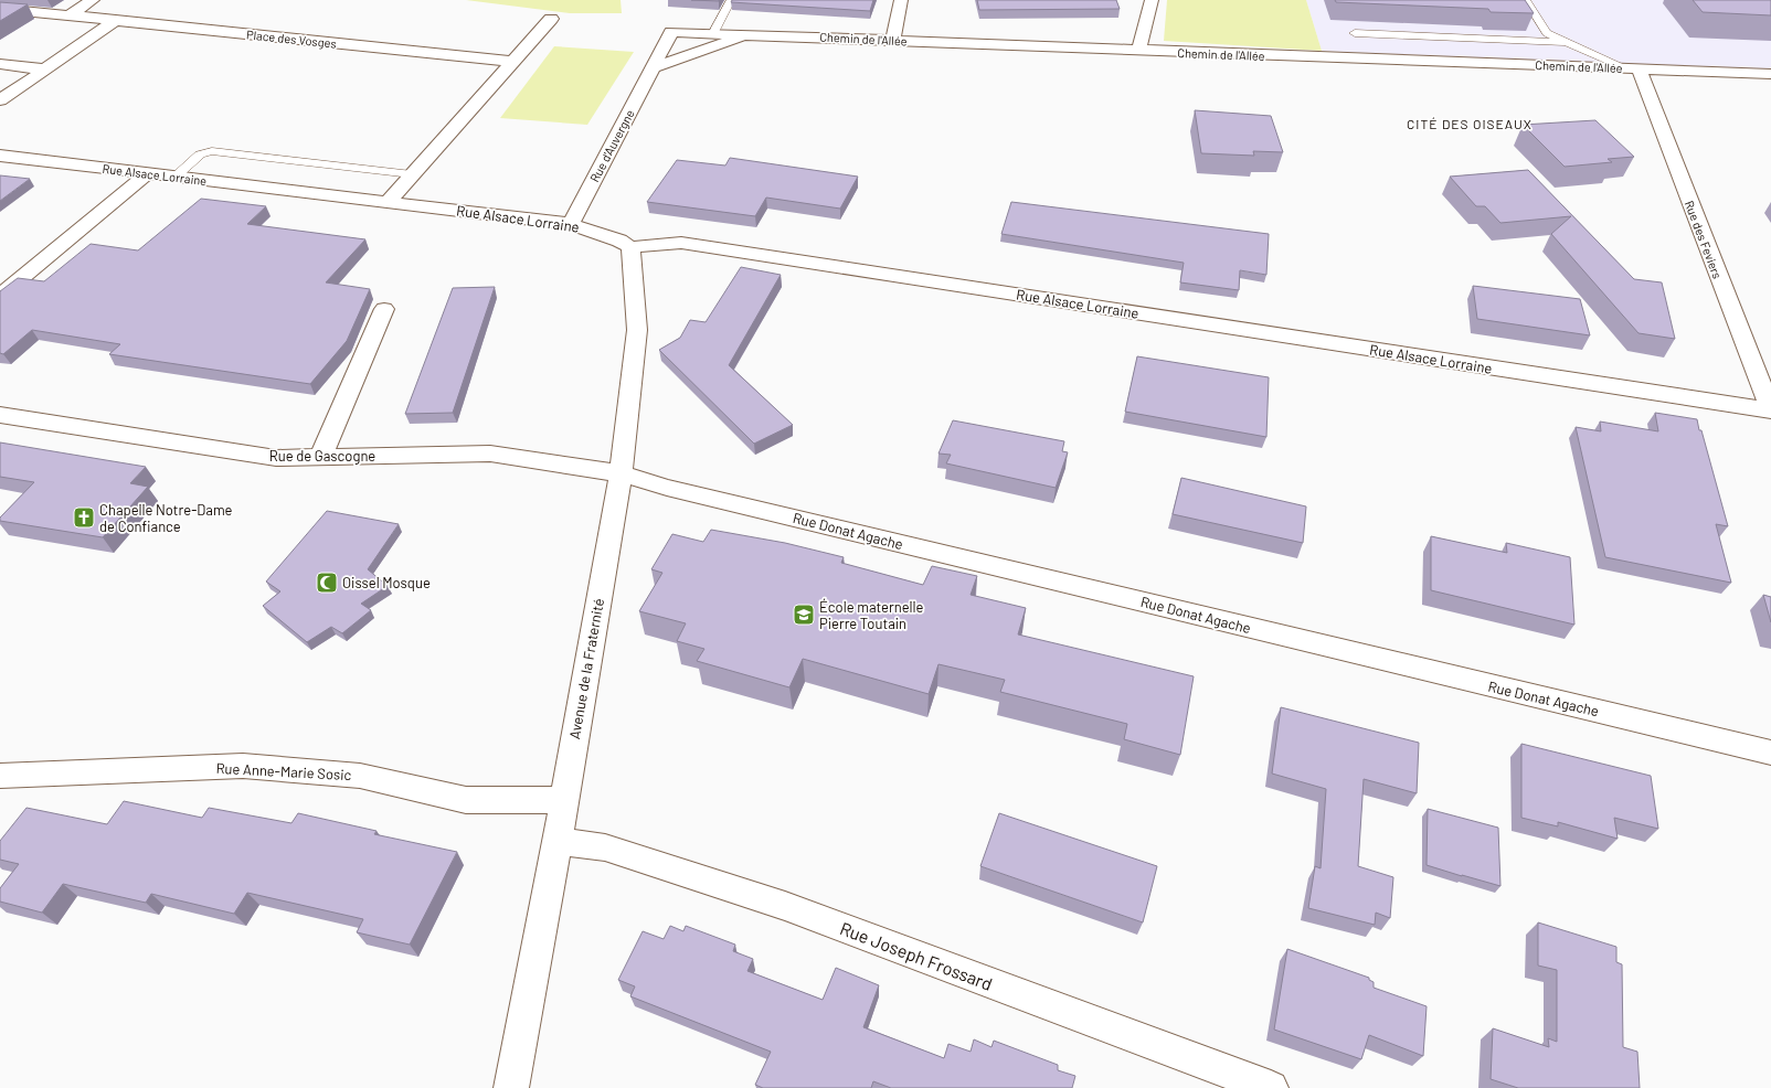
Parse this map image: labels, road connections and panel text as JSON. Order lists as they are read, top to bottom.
{
  "streets": {
    "street": [
      "Place des Vosges",
      "Chemin de l'Allée",
      "Rue d'Auvergne",
      "Rue Alsace Lorraine",
      "Rue des Feviers",
      "Rue de Gascogne",
      "Rue Donat Agache",
      "Avenue de la Fraternité",
      "Rue Anne-Marie Sosic",
      "Rue Joseph Frossard"
    ]
  },
  "crossings": [
    ["Chemin de l'Allée", "Rue d'Auvergne"],
    ["Chemin de l'Allée", "Rue des Feviers"],
    ["Rue d'Auvergne", "Rue Alsace Lorraine"],
    ["Rue Alsace Lorraine", "Rue des Feviers"],
    ["Rue Alsace Lorraine", "Avenue de la Fraternité"],
    ["Rue de Gascogne", "Rue Donat Agache"],
    ["Rue de Gascogne", "Avenue de la Fraternité"],
    ["Rue Donat Agache", "Avenue de la Fraternité"],
    ["Avenue de la Fraternité", "Rue Anne-Marie Sosic"],
    ["Avenue de la Fraternité", "Rue Joseph Frossard"]
  ],
  "districts": ["CITÉ DES OISEAUX"],
  "places": {
    "church": ["Chapelle Notre-Dame de Confiance"],
    "mosque": ["Oissel Mosque"],
    "school or university": ["École maternelle Pierre Toutain"]
  }
}
